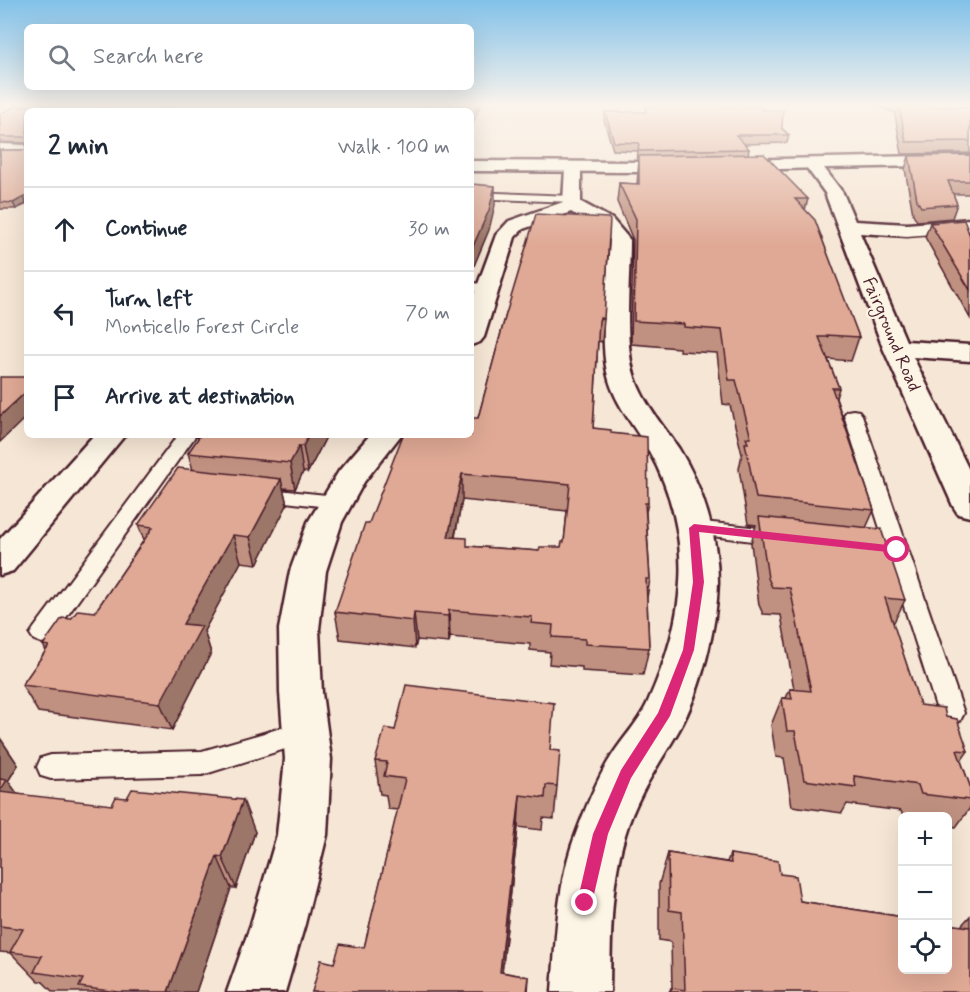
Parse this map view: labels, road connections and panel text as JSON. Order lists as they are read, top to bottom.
{
  "streets": {
    "street": ["Fairground Road"]
  },
  "page": {
    "search": "Search here",
    "heading": ["2 min", "Walk · 100 m"],
    "list": [
      ["Continue", "30 m"],
      ["Turn left", "Monticello Forest Circle", "70 m"],
      "Arrive at destination"
    ],
    "map_buttons": ["+", "−"]
  }
}
